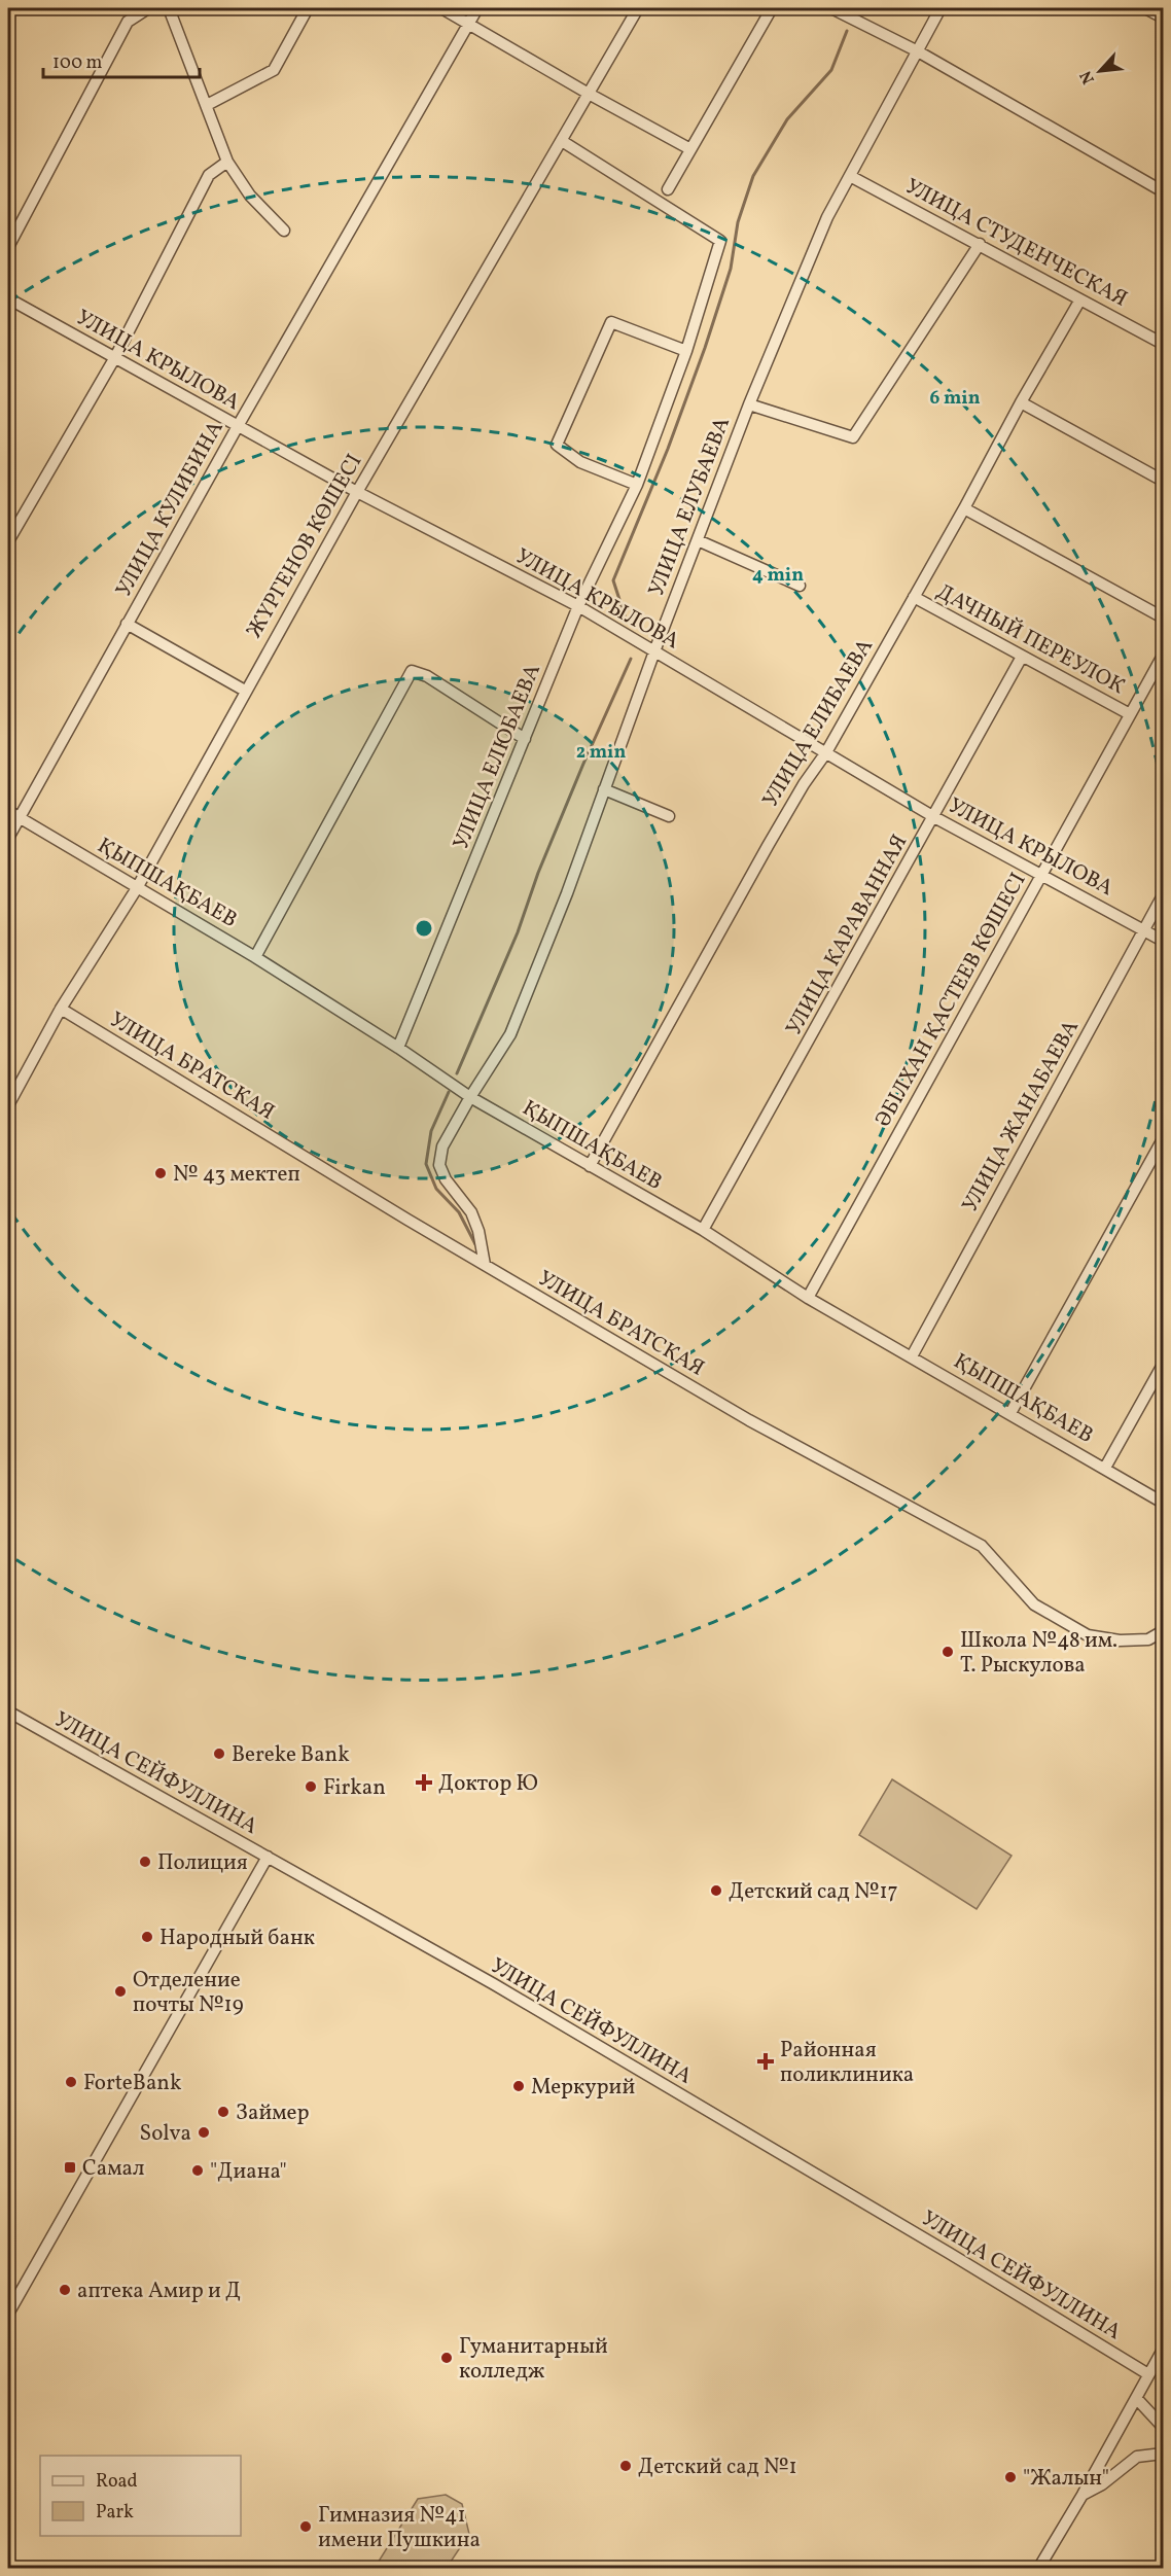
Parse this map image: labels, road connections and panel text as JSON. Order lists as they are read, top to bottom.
{
  "streets": {
    "street": [
      "УЛИЦА СТУДЕНЧЕСКАЯ",
      "УЛИЦА КРЫЛОВА",
      "УЛИЦА ЕЛУБАЕВА",
      "УЛИЦА КУЛИБИНА",
      "ЖҮРГЕНОВ КӨШЕСІ",
      "ДАЧНЫЙ ПЕРЕУЛОК",
      "УЛИЦА ЕЛИБАЕВА",
      "УЛИЦА ЕЛЮБАЕВА",
      "ҚЫПШАҚБАЕВ",
      "УЛИЦА КАРАВАННАЯ",
      "ӘБІЛХАН ҚАСТЕЕВ КӨШЕСІ",
      "УЛИЦА БРАТСКАЯ",
      "УЛИЦА ЖАНАБАЕВА",
      "УЛИЦА СЕЙФУЛЛИНА"
    ]
  },
  "crossings": [
    ["УЛИЦА СТУДЕНЧЕСКАЯ", "УЛИЦА ЕЛУБАЕВА"],
    ["УЛИЦА СТУДЕНЧЕСКАЯ", "УЛИЦА ЕЛИБАЕВА"],
    ["УЛИЦА КРЫЛОВА", "УЛИЦА ЕЛУБАЕВА"],
    ["УЛИЦА КРЫЛОВА", "УЛИЦА КУЛИБИНА"],
    ["УЛИЦА КРЫЛОВА", "ЖҮРГЕНОВ КӨШЕСІ"],
    ["УЛИЦА КРЫЛОВА", "УЛИЦА ЕЛИБАЕВА"],
    ["УЛИЦА КРЫЛОВА", "УЛИЦА ЕЛЮБАЕВА"],
    ["УЛИЦА КРЫЛОВА", "УЛИЦА КАРАВАННАЯ"],
    ["УЛИЦА КРЫЛОВА", "ӘБІЛХАН ҚАСТЕЕВ КӨШЕСІ"],
    ["УЛИЦА КРЫЛОВА", "УЛИЦА ЖАНАБАЕВА"],
    ["УЛИЦА ЕЛУБАЕВА", "ҚЫПШАҚБАЕВ"],
    ["УЛИЦА ЕЛУБАЕВА", "УЛИЦА БРАТСКАЯ"],
    ["УЛИЦА КУЛИБИНА", "ҚЫПШАҚБАЕВ"],
    ["ЖҮРГЕНОВ КӨШЕСІ", "УЛИЦА ЕЛЮБАЕВА"],
    ["ЖҮРГЕНОВ КӨШЕСІ", "ҚЫПШАҚБАЕВ"],
    ["ЖҮРГЕНОВ КӨШЕСІ", "УЛИЦА БРАТСКАЯ"],
    ["ДАЧНЫЙ ПЕРЕУЛОК", "УЛИЦА ЕЛИБАЕВА"],
    ["ДАЧНЫЙ ПЕРЕУЛОК", "УЛИЦА КАРАВАННАЯ"],
    ["ДАЧНЫЙ ПЕРЕУЛОК", "ӘБІЛХАН ҚАСТЕЕВ КӨШЕСІ"],
    ["УЛИЦА ЕЛИБАЕВА", "ҚЫПШАҚБАЕВ"],
    ["УЛИЦА ЕЛЮБАЕВА", "ҚЫПШАҚБАЕВ"],
    ["ҚЫПШАҚБАЕВ", "УЛИЦА КАРАВАННАЯ"],
    ["ҚЫПШАҚБАЕВ", "ӘБІЛХАН ҚАСТЕЕВ КӨШЕСІ"],
    ["ҚЫПШАҚБАЕВ", "УЛИЦА ЖАНАБАЕВА"]
  ],
  "places": {
    "other": [
      "№ 43 мектеп",
      "Школа №48 им. Т. Рыскулова",
      "Bereke Bank",
      "Firkan",
      "Полиция",
      "Детский сад №17",
      "Народный банк",
      "Отделение почты №19",
      "ForteBank",
      "Меркурий",
      "Займер",
      "Solva",
      "\"Диана\"",
      "аптека Амир и Д",
      "Гуманитарный колледж",
      "Детский сад №1",
      "\"Жалын\"",
      "Гимназия №41 имени Пушкина"
    ],
    "health": ["Доктор Ю", "Районная поликлиника"],
    "transit": ["Самал"]
  },
  "legend": ["Road", "Park"],
  "scale_bar": "100 m",
  "north": "bottom left",
  "rings": ["6 min", "4 min", "2 min"]
}
